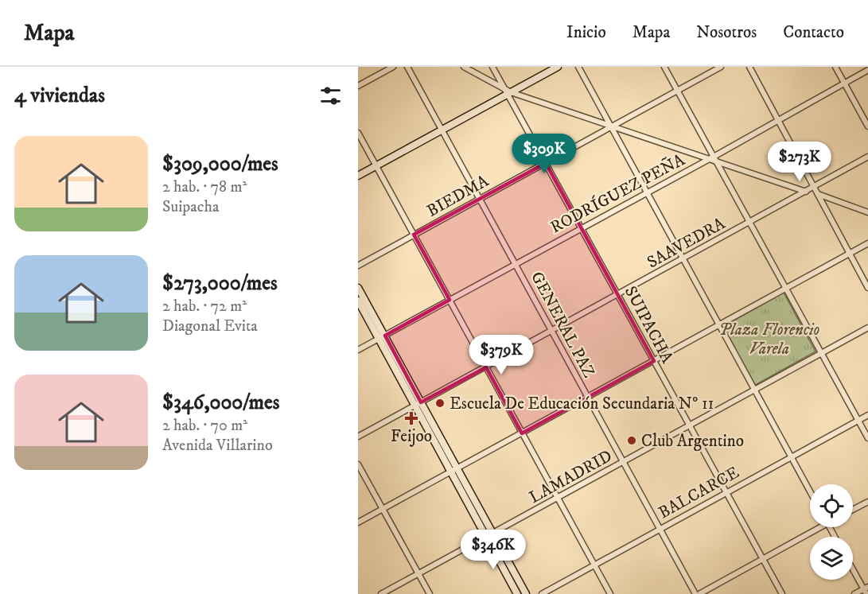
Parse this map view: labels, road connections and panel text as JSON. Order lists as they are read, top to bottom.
{
  "streets": {
    "street": [
      "RODRÍGUEZ PEÑA",
      "BIEDMA",
      "SAAVEDRA",
      "GENERAL PAZ",
      "SUIPACHA",
      "LAMADRID",
      "BALCARCE"
    ]
  },
  "crossings": [
    ["RODRÍGUEZ PEÑA", "GENERAL PAZ"],
    ["RODRÍGUEZ PEÑA", "SUIPACHA"],
    ["BIEDMA", "GENERAL PAZ"],
    ["BIEDMA", "SUIPACHA"],
    ["SAAVEDRA", "GENERAL PAZ"],
    ["SAAVEDRA", "SUIPACHA"],
    ["GENERAL PAZ", "LAMADRID"],
    ["GENERAL PAZ", "BALCARCE"],
    ["SUIPACHA", "LAMADRID"],
    ["SUIPACHA", "BALCARCE"]
  ],
  "parks": ["Plaza Florencio Varela"],
  "places": {
    "other": ["Escuela De Educación Secundaria Nº 11", "Club Argentino"],
    "health": ["Feijoo"]
  },
  "page": {
    "header": "Mapa",
    "nav": [
      "Inicio",
      "Mapa",
      "Nosotros",
      "Contacto"
    ],
    "heading": "4 viviendas",
    "list": [
      {
        "name": "$309,000/mes",
        "note": "2 hab. · 78 m² · Suipacha"
      },
      {
        "name": "$273,000/mes",
        "note": "2 hab. · 72 m² · Diagonal Evita"
      },
      {
        "name": "$346,000/mes",
        "note": "2 hab. · 70 m² · Avenida Villarino"
      }
    ],
    "price": [
      "$309K",
      "$273K",
      "$379K",
      "$346K"
    ]
  }
}
